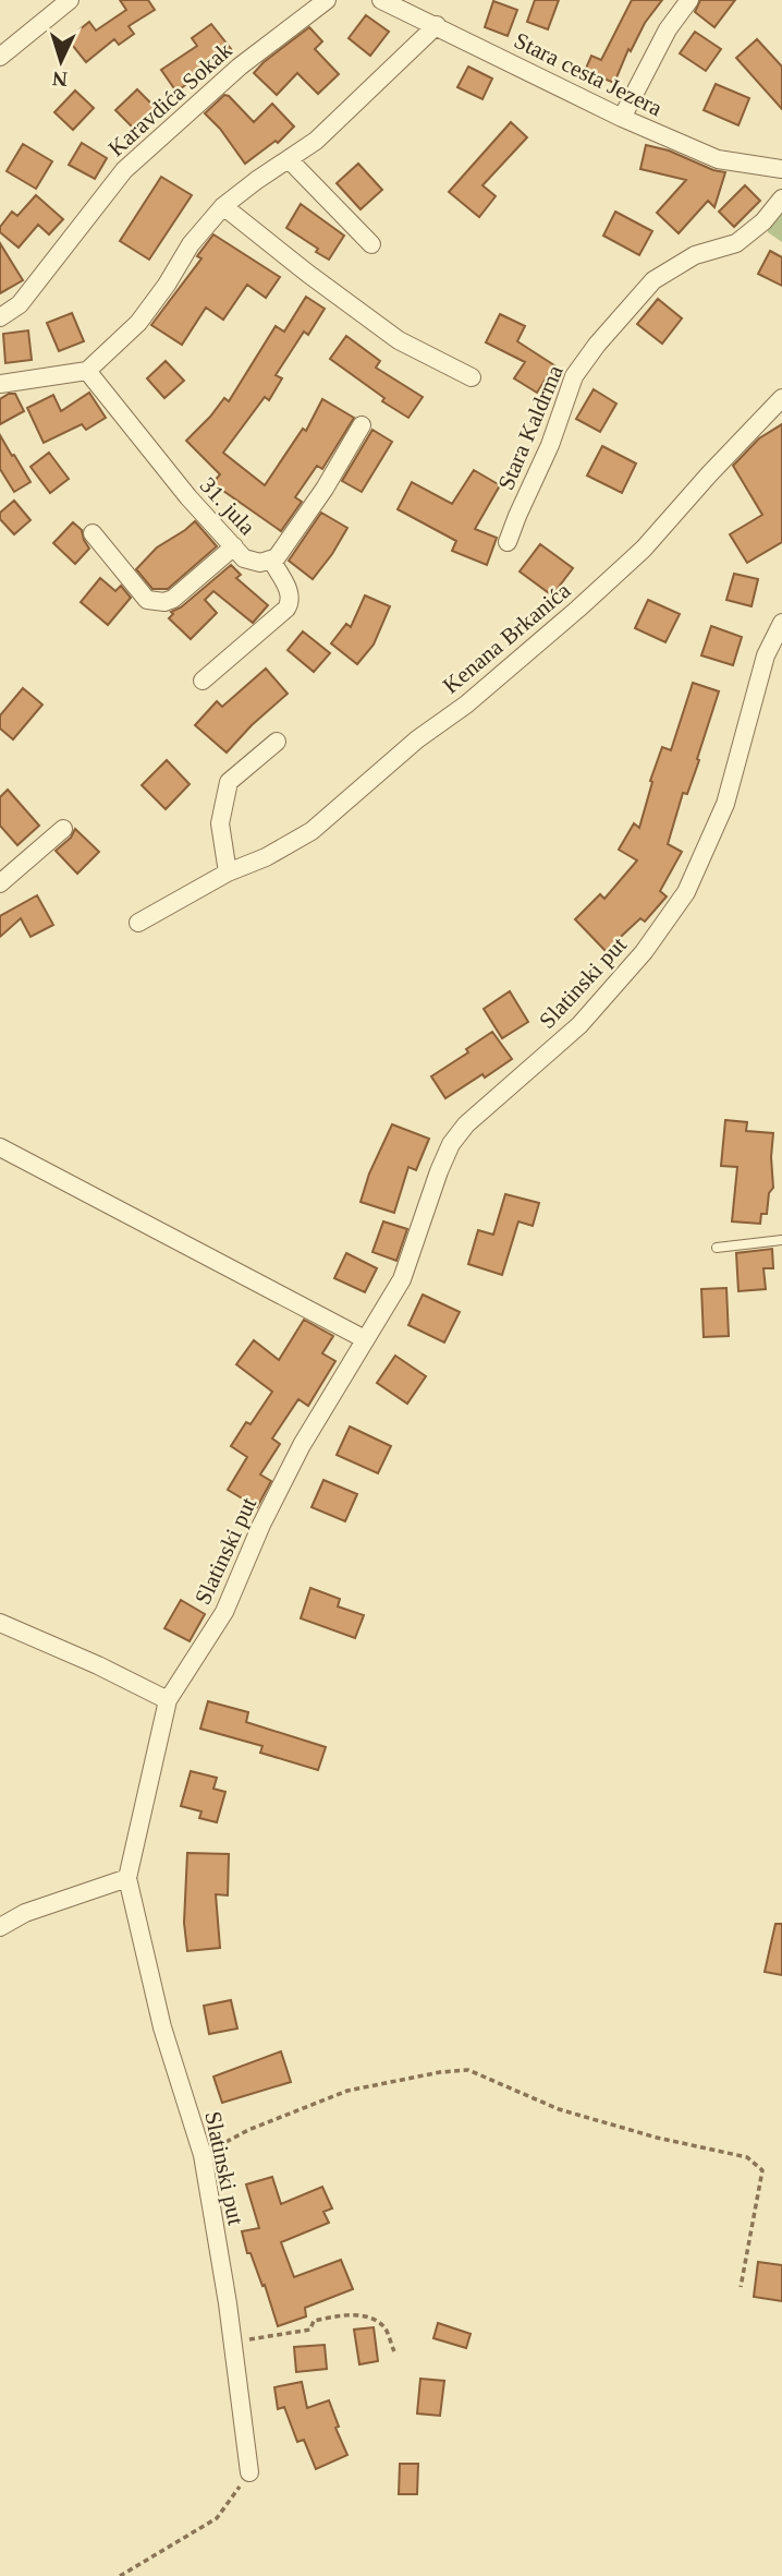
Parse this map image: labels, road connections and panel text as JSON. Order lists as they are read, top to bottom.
{
  "streets": {
    "street": [
      "Stara cesta Jezera",
      "Karavdića Sokak",
      "Stara Kaldrma",
      "31. jula",
      "Kenana Brkanića",
      "Slatinski put"
    ]
  },
  "north": "bottom"
}
